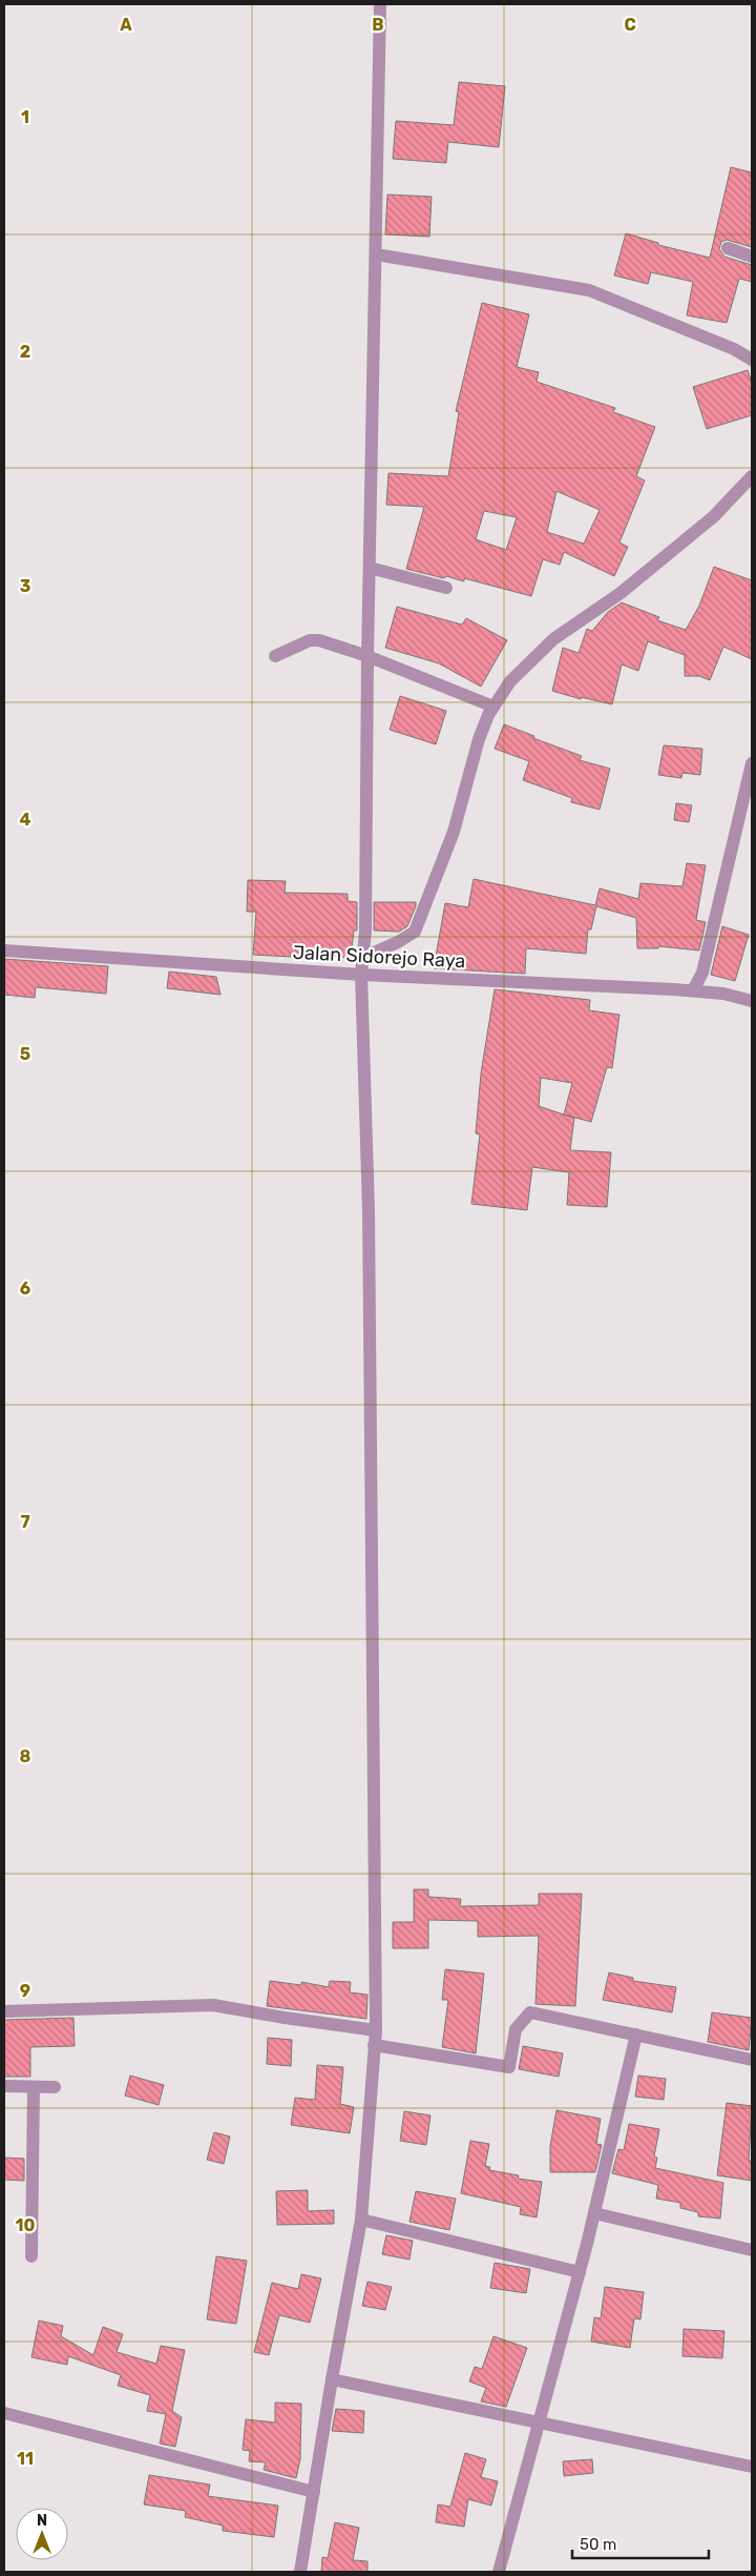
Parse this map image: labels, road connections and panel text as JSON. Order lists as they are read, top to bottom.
{
  "streets": {
    "street": ["Jalan Sidorejo Raya"]
  },
  "scale_bar": "50 m",
  "north": "top",
  "grid": {
    "columns": ["A", "B", "C"],
    "rows": [
      "1",
      "2",
      "3",
      "4",
      "5",
      "6",
      "7",
      "8",
      "9",
      "10",
      "11"
    ]
  }
}
